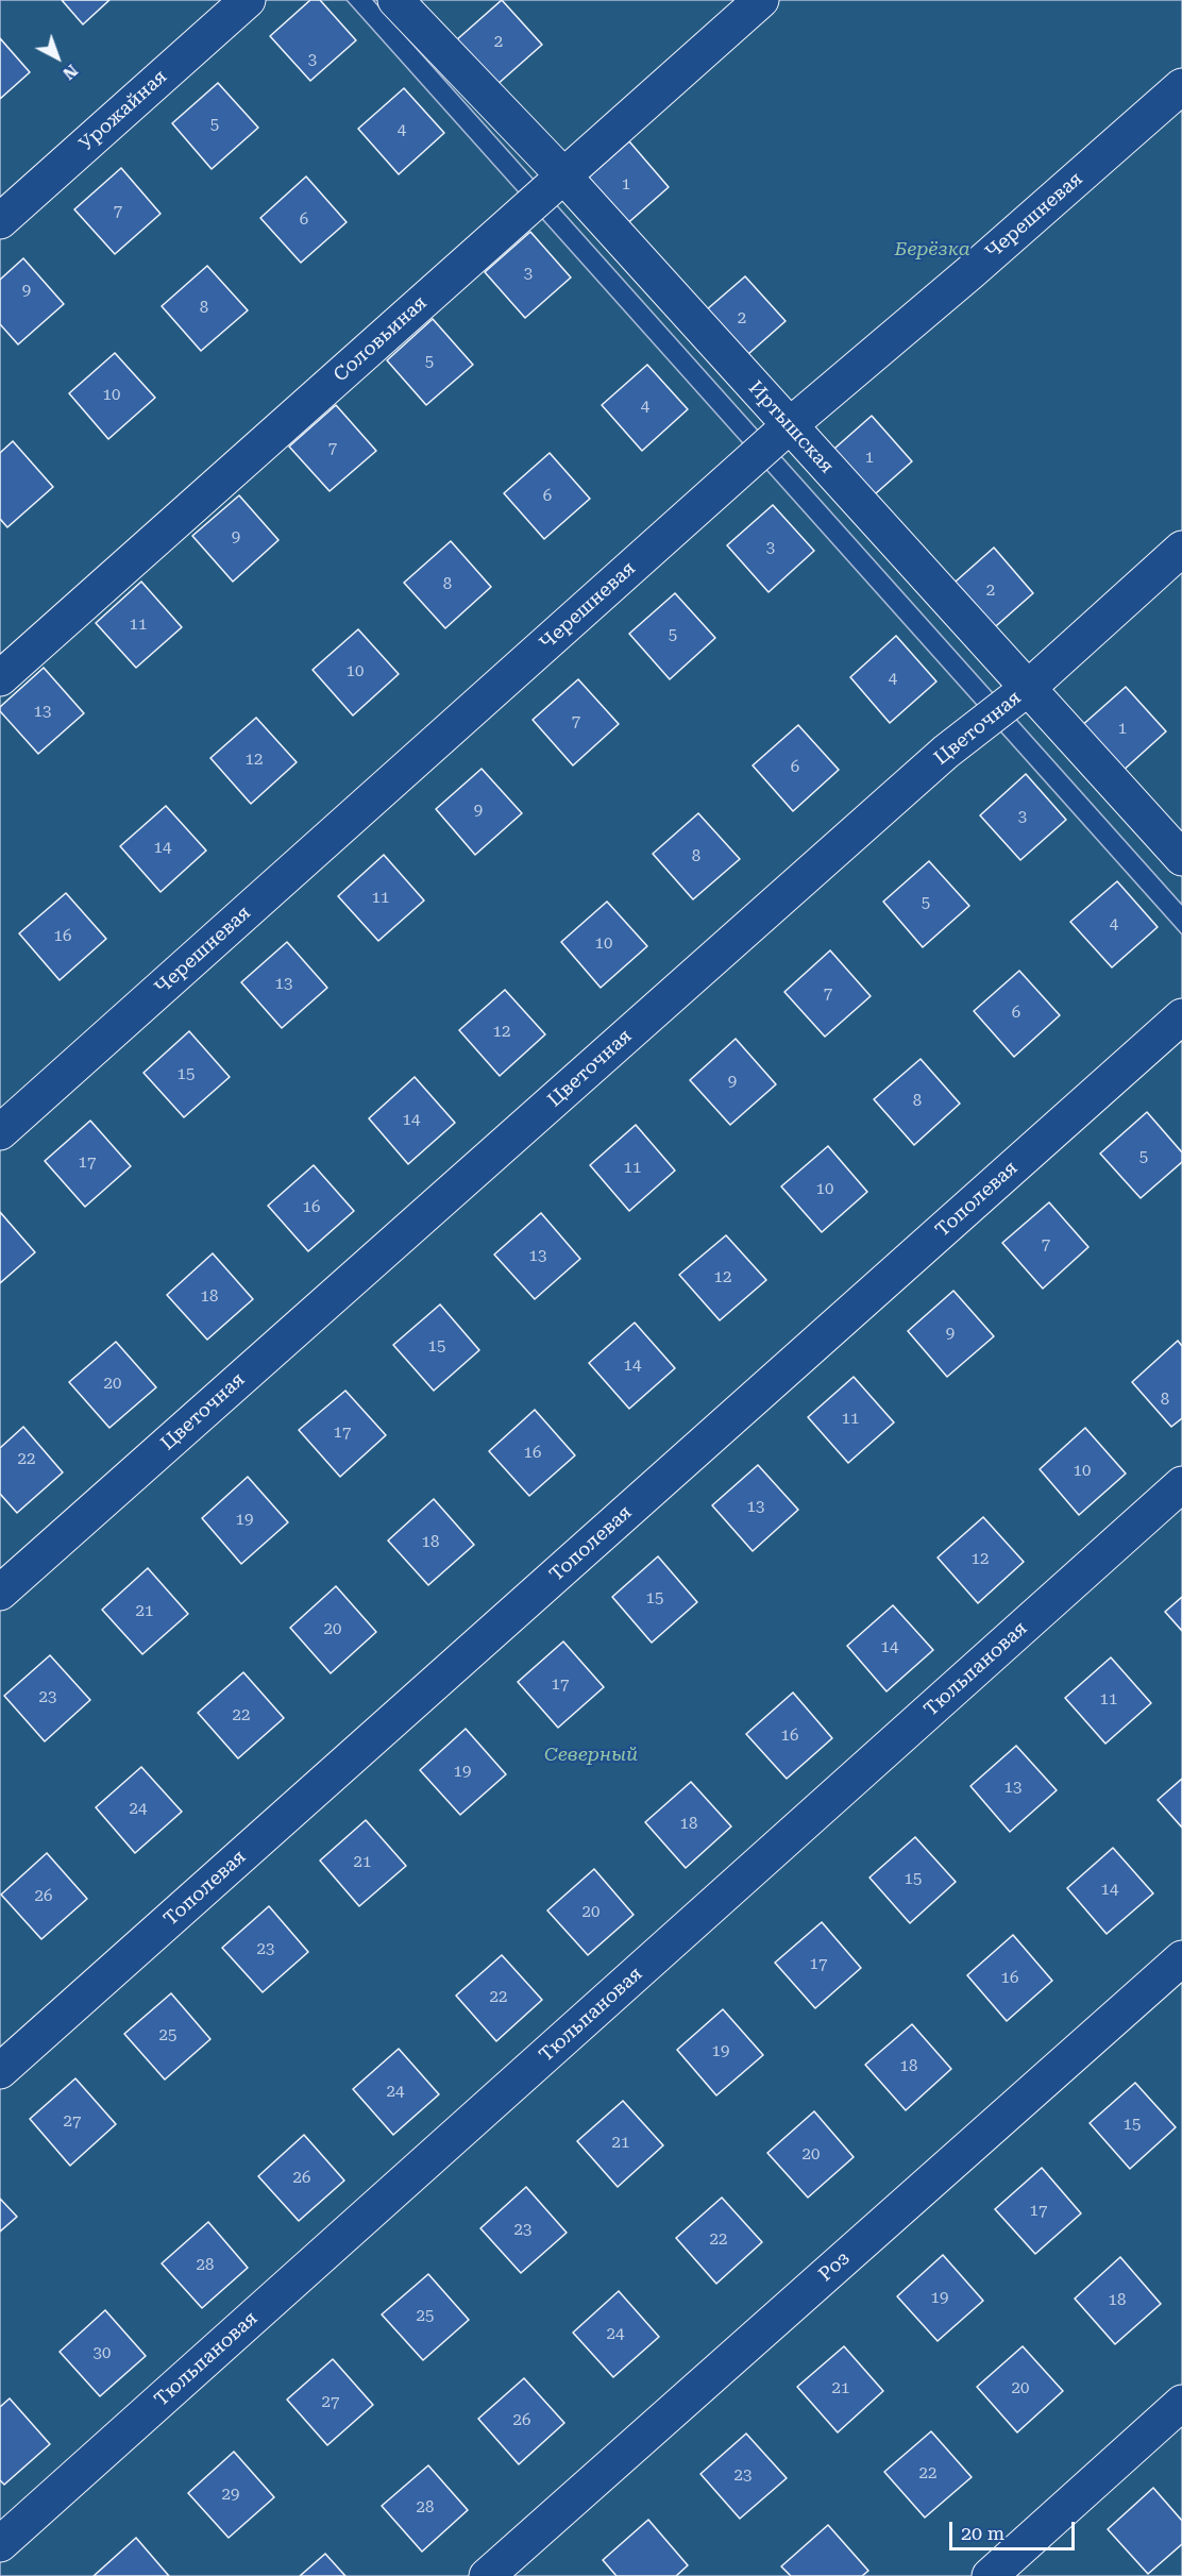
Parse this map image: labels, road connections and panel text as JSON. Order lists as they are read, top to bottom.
{
  "streets": {
    "street": [
      "Урожайная",
      "Черешневая",
      "Соловьиная",
      "Иртышская",
      "Цветочная",
      "Тополевая",
      "Тюльпановая",
      "Роз"
    ]
  },
  "crossings": [
    ["Черешневая", "Иртышская"],
    ["Соловьиная", "Иртышская"],
    ["Иртышская", "Цветочная"]
  ],
  "parks": ["Берёзка", "Северный"],
  "house_numbers": [
    "2",
    "3",
    "5",
    "4",
    "1",
    "7",
    "6",
    "3",
    "9",
    "8",
    "2",
    "5",
    "10",
    "4",
    "7",
    "1",
    "6",
    "9",
    "3",
    "8",
    "2",
    "11",
    "5",
    "10",
    "4",
    "13",
    "7",
    "1",
    "12",
    "6",
    "9",
    "3",
    "14",
    "8",
    "11",
    "5",
    "4",
    "16",
    "10",
    "13",
    "7",
    "6",
    "12",
    "15",
    "9",
    "8",
    "14",
    "5",
    "17",
    "11",
    "10",
    "16",
    "7",
    "13",
    "12",
    "18",
    "9",
    "15",
    "14",
    "20",
    "8",
    "11",
    "17",
    "16",
    "22",
    "10",
    "13",
    "19",
    "18",
    "12",
    "15",
    "21",
    "20",
    "14",
    "17",
    "23",
    "11",
    "22",
    "16",
    "19",
    "13",
    "24",
    "18",
    "21",
    "15",
    "14",
    "26",
    "20",
    "23",
    "17",
    "16",
    "22",
    "25",
    "19",
    "18",
    "24",
    "27",
    "15",
    "21",
    "20",
    "26",
    "17",
    "23",
    "22",
    "28",
    "19",
    "18",
    "25",
    "24",
    "30",
    "21",
    "20",
    "27",
    "26",
    "22",
    "23",
    "29",
    "28"
  ],
  "scale_bar": "20 m",
  "north": "bottom right"
}
